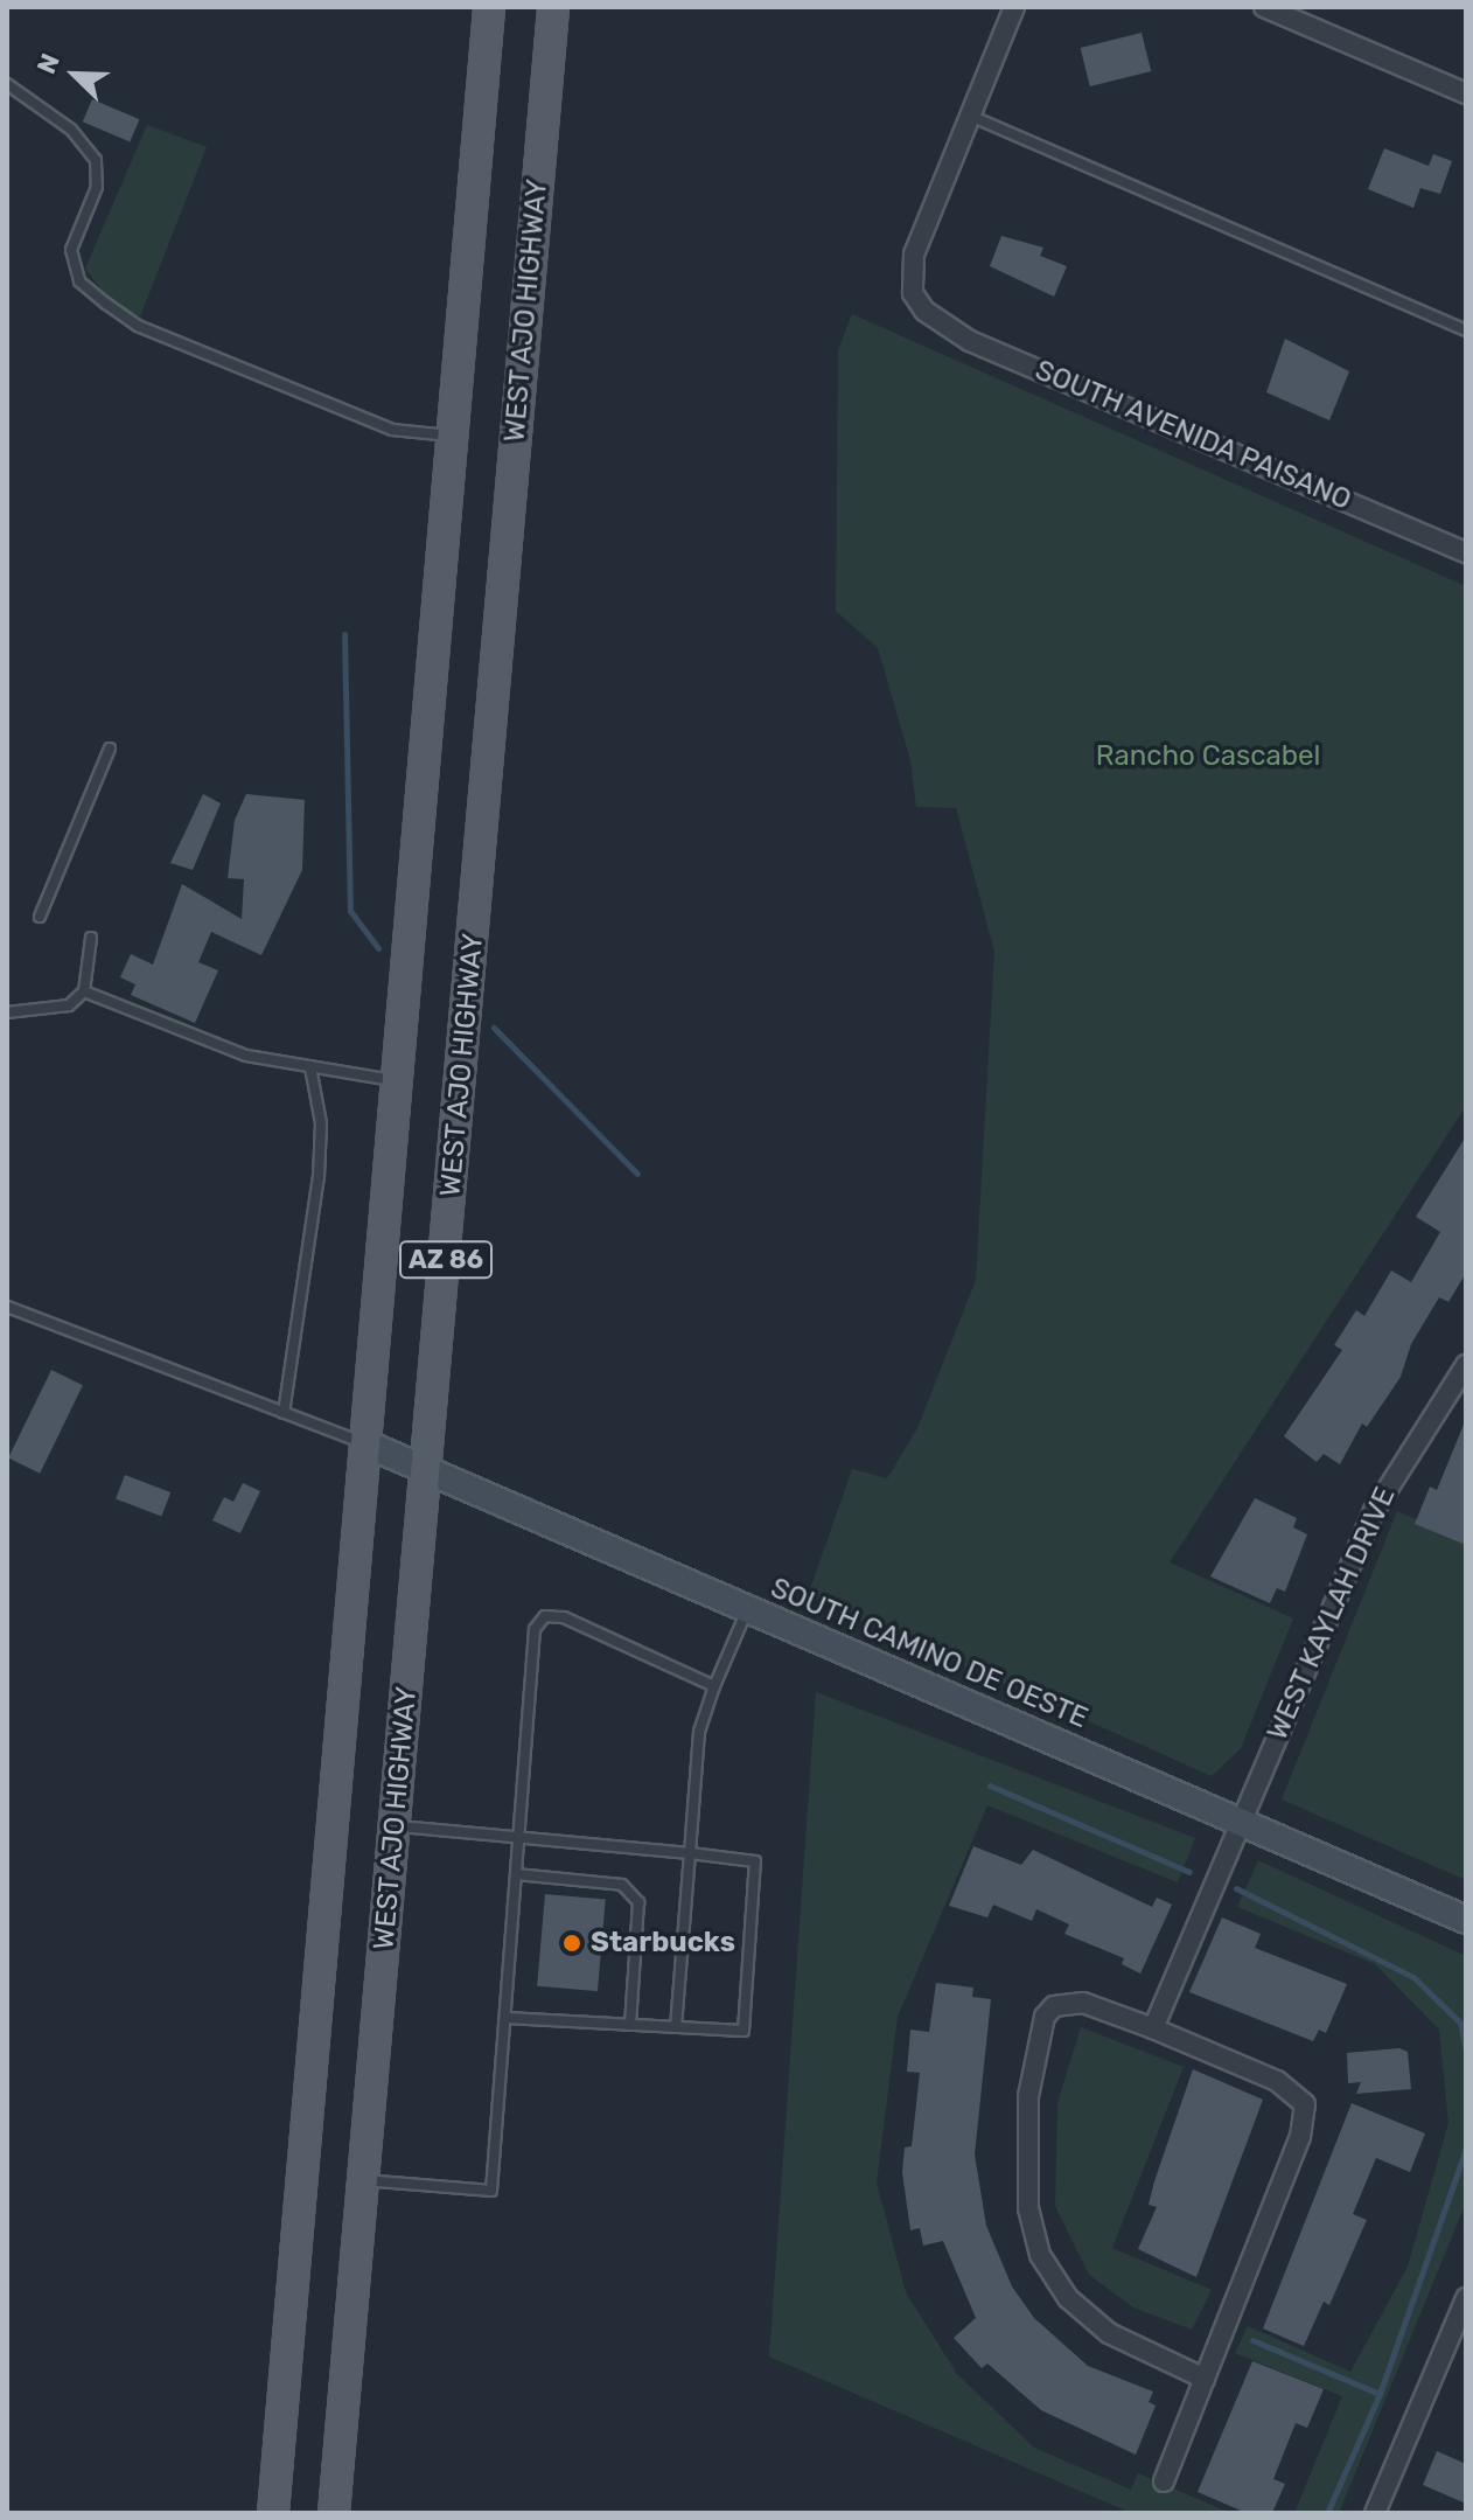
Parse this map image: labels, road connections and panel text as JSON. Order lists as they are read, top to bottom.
{
  "streets": {
    "main road": ["WEST AJO HIGHWAY", "AZ 86"],
    "street": ["SOUTH AVENIDA PAISANO", "WEST KAYLAH DRIVE", "SOUTH CAMINO DE OESTE"]
  },
  "crossings": [
    ["WEST AJO HIGHWAY", "SOUTH CAMINO DE OESTE"],
    ["AZ 86", "SOUTH CAMINO DE OESTE"],
    ["WEST KAYLAH DRIVE", "SOUTH CAMINO DE OESTE"]
  ],
  "parks": ["Rancho Cascabel"],
  "places": ["Starbucks"],
  "north": "top left"
}
